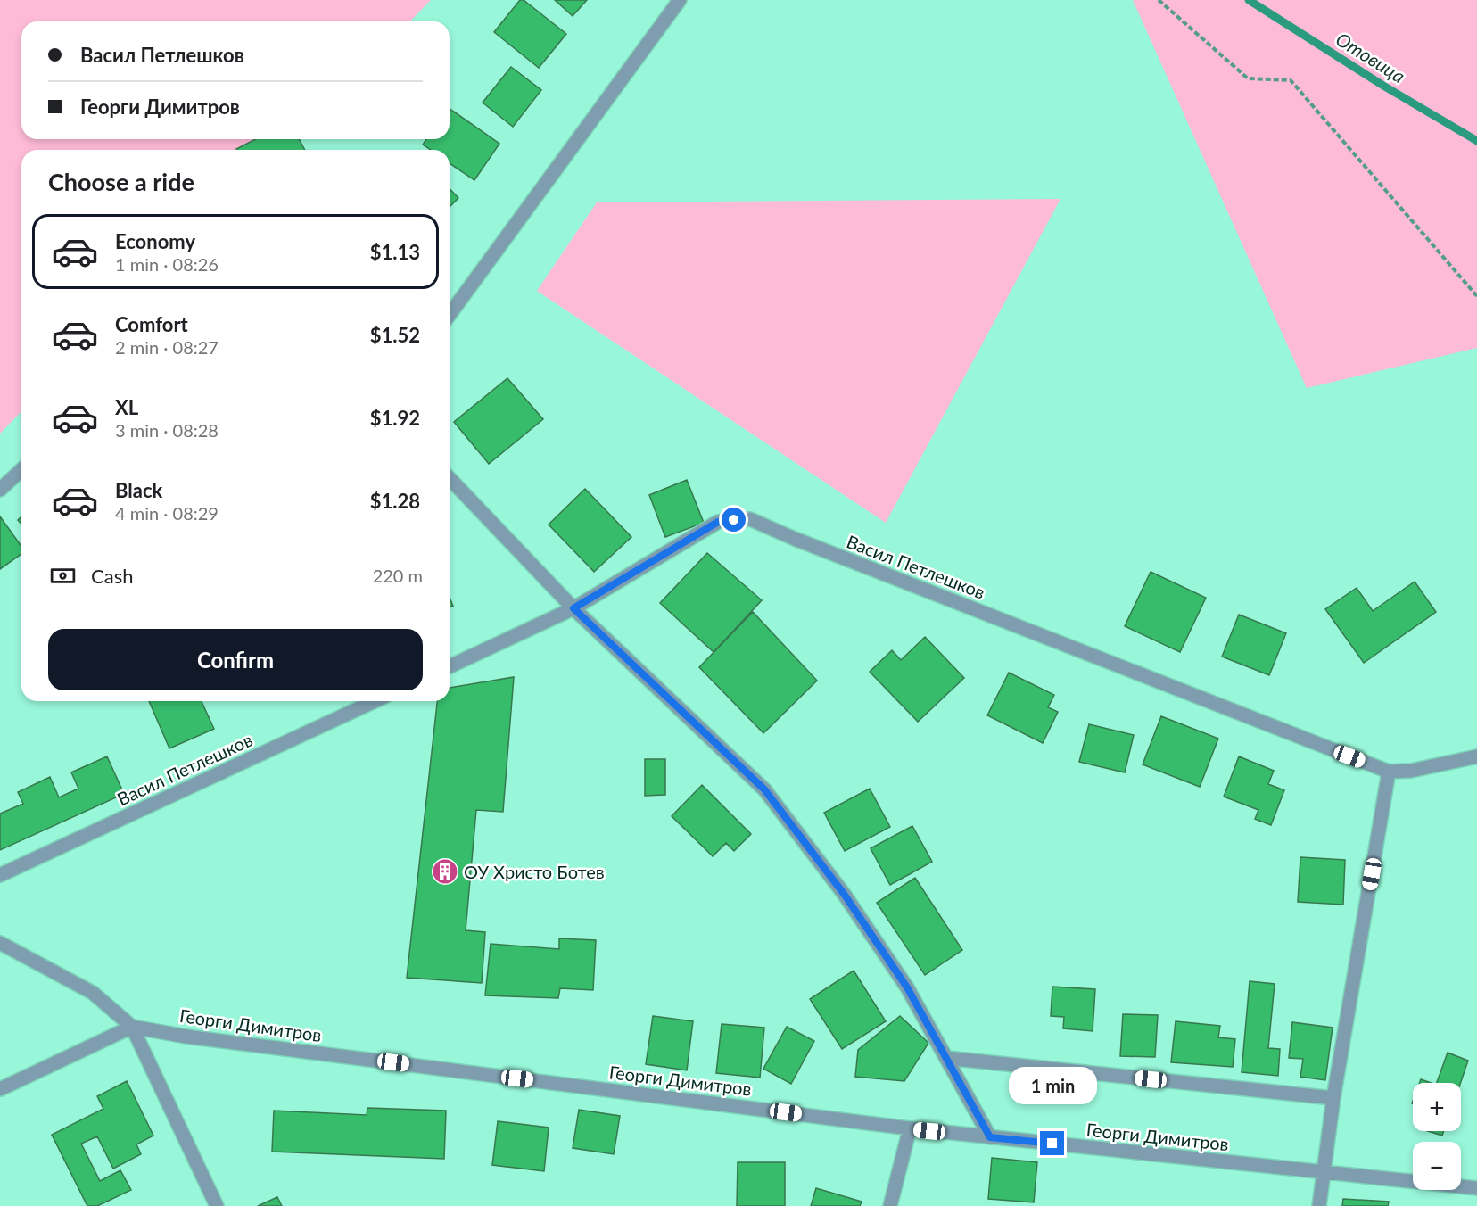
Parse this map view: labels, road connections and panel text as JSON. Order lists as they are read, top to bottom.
{
  "streets": {
    "street": ["Васил Петлешков", "Георги Димитров"]
  },
  "water": ["Отовица"],
  "places": {
    "building": ["ОУ Христо Ботев"]
  },
  "page": {
    "banner": ["Васил Петлешков", "Георги Димитров"],
    "heading": "Choose a ride",
    "list": [
      {
        "name": "Economy",
        "note": "1 min · 08:26",
        "value": "$1.13"
      },
      {
        "name": "Comfort",
        "note": "2 min · 08:27",
        "value": "$1.52"
      },
      {
        "name": "XL",
        "note": "3 min · 08:28",
        "value": "$1.92"
      },
      {
        "name": "Black",
        "note": "4 min · 08:29",
        "value": "$1.28"
      }
    ],
    "pay": ["Cash", "220 m"],
    "buttons": "Confirm",
    "bubble": "1 min",
    "map_buttons": ["+", "−"]
  }
}
